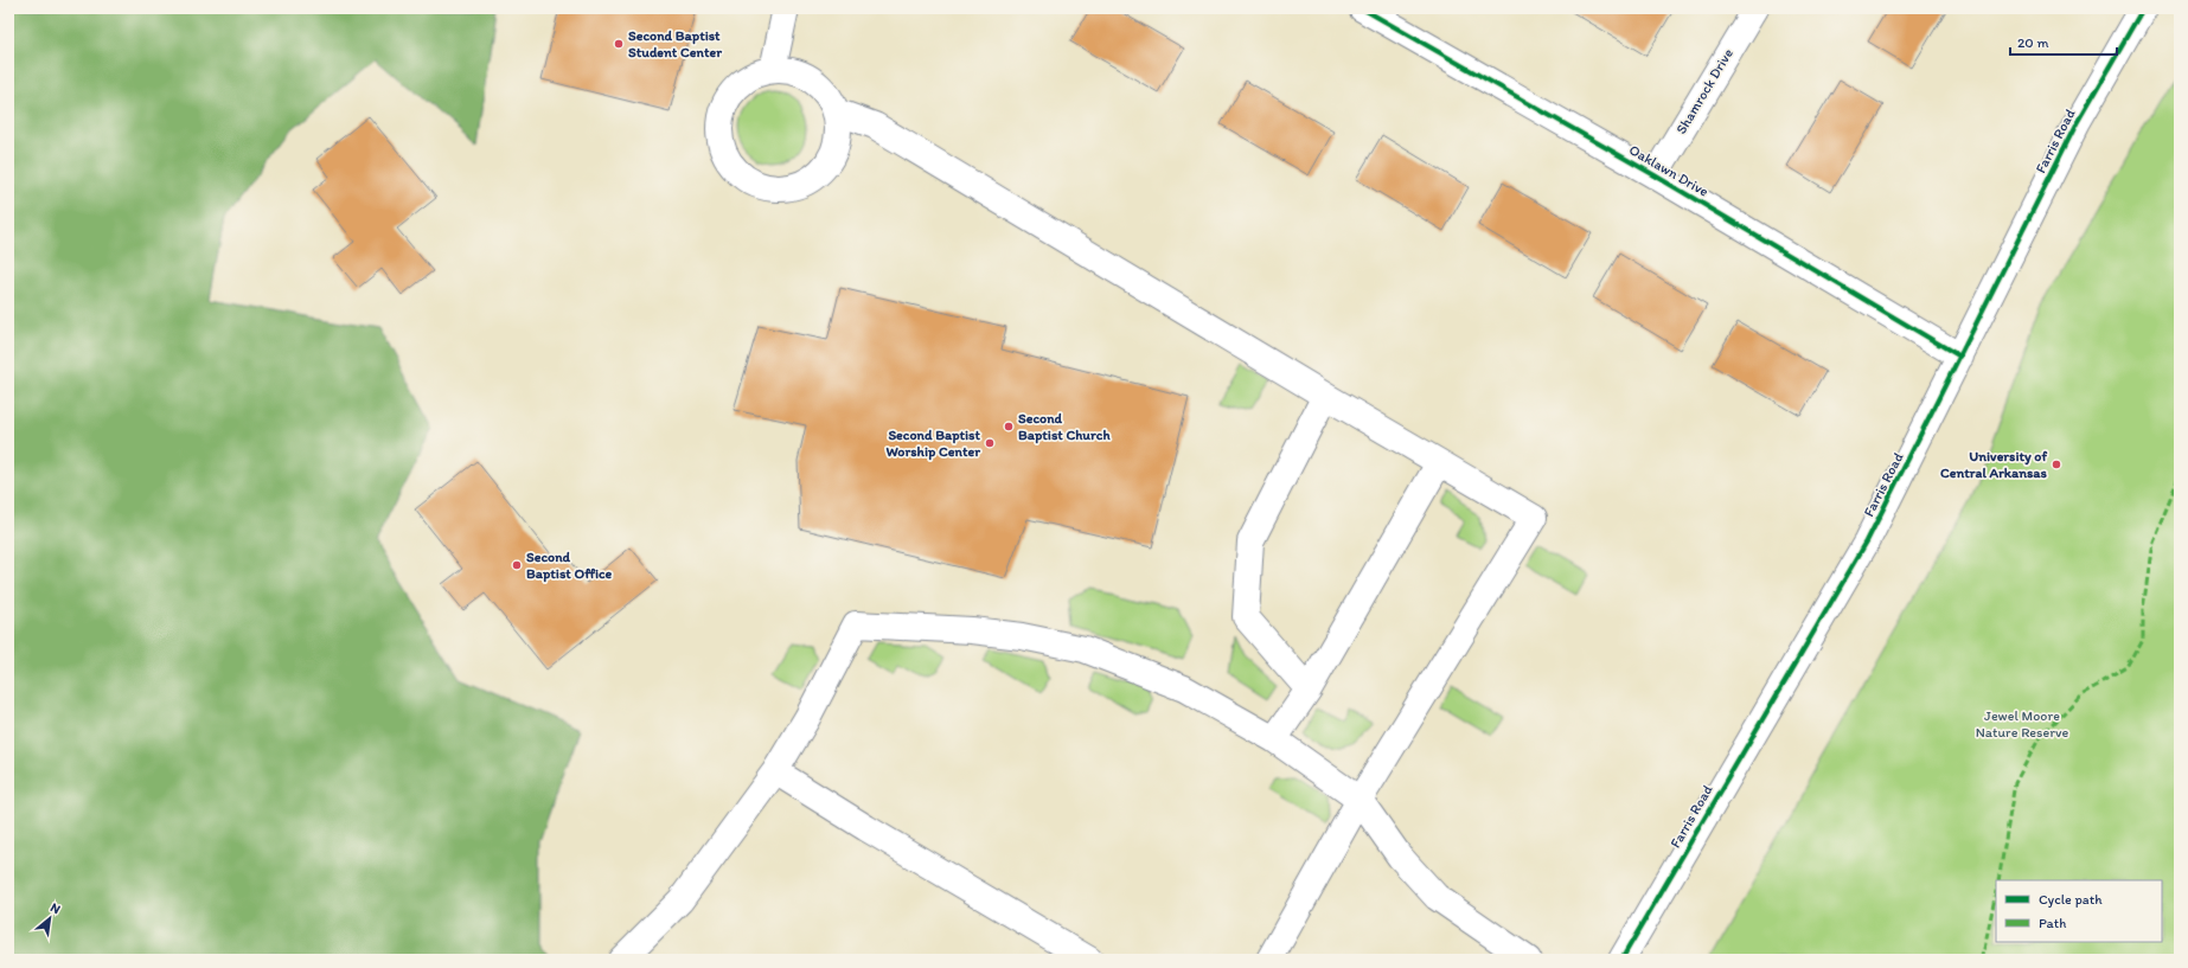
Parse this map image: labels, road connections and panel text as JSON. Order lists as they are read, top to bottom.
{
  "streets": {
    "street": ["Shamrock Drive", "Farris Road", "Oaklawn Drive"]
  },
  "crossings": [
    ["Shamrock Drive", "Oaklawn Drive"],
    ["Farris Road", "Oaklawn Drive"]
  ],
  "parks": ["Jewel Moore Nature Reserve"],
  "places": [
    "Second Baptist Student Center",
    "Second Baptist Church",
    "Second Baptist Worship Center",
    "University of Central Arkansas",
    "Second Baptist Office"
  ],
  "legend": ["Cycle path", "Path"],
  "scale_bar": "20 m",
  "north": "top right"
}
